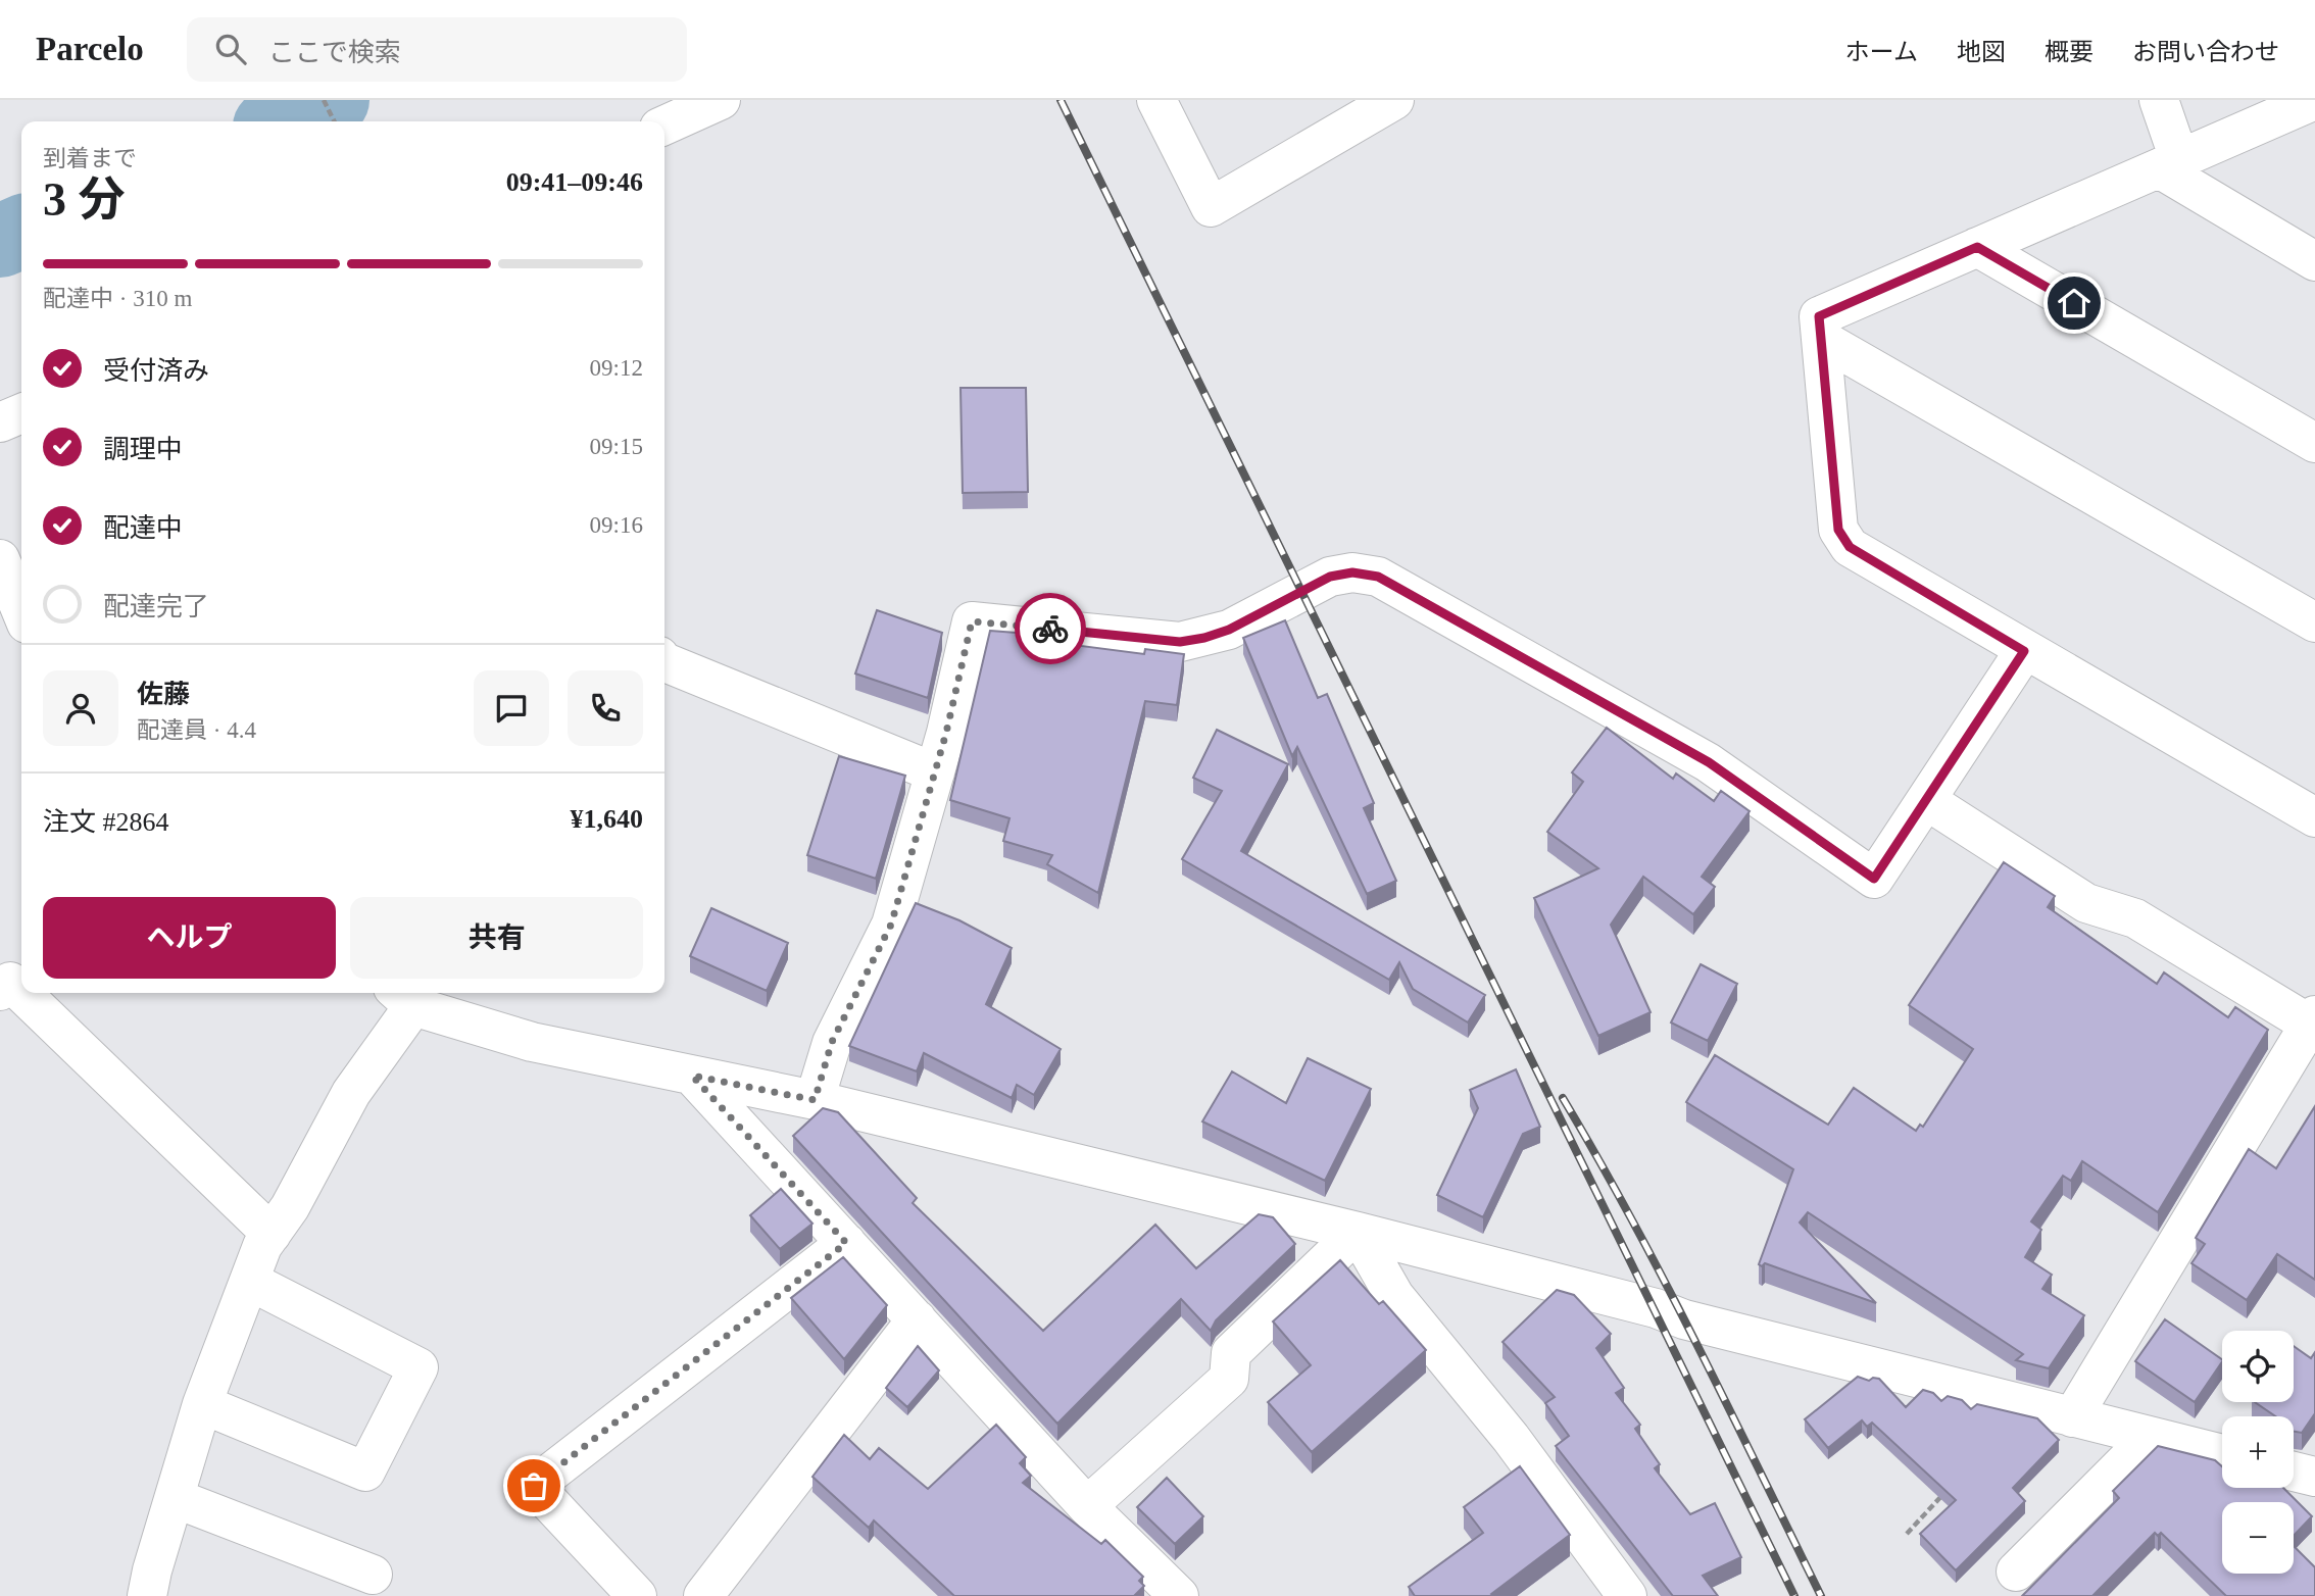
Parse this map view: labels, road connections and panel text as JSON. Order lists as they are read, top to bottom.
{
  "page": {
    "header": "Parcelo",
    "search": "ここで検索",
    "nav": [
      "ホーム",
      "地図",
      "概要",
      "お問い合わせ"
    ],
    "heading": ["3 分", "到着まで", "09:41–09:46"],
    "panel": [
      "佐藤",
      "配達員 · 4.4",
      "注文 #2864",
      "¥1,640"
    ],
    "bar": "配達中 · 310 m",
    "list": [
      ["受付済み", "09:12"],
      ["調理中", "09:15"],
      ["配達中", "09:16"],
      "配達完了"
    ],
    "buttons": ["ヘルプ", "共有"],
    "map_buttons": ["+", "−"]
  }
}
